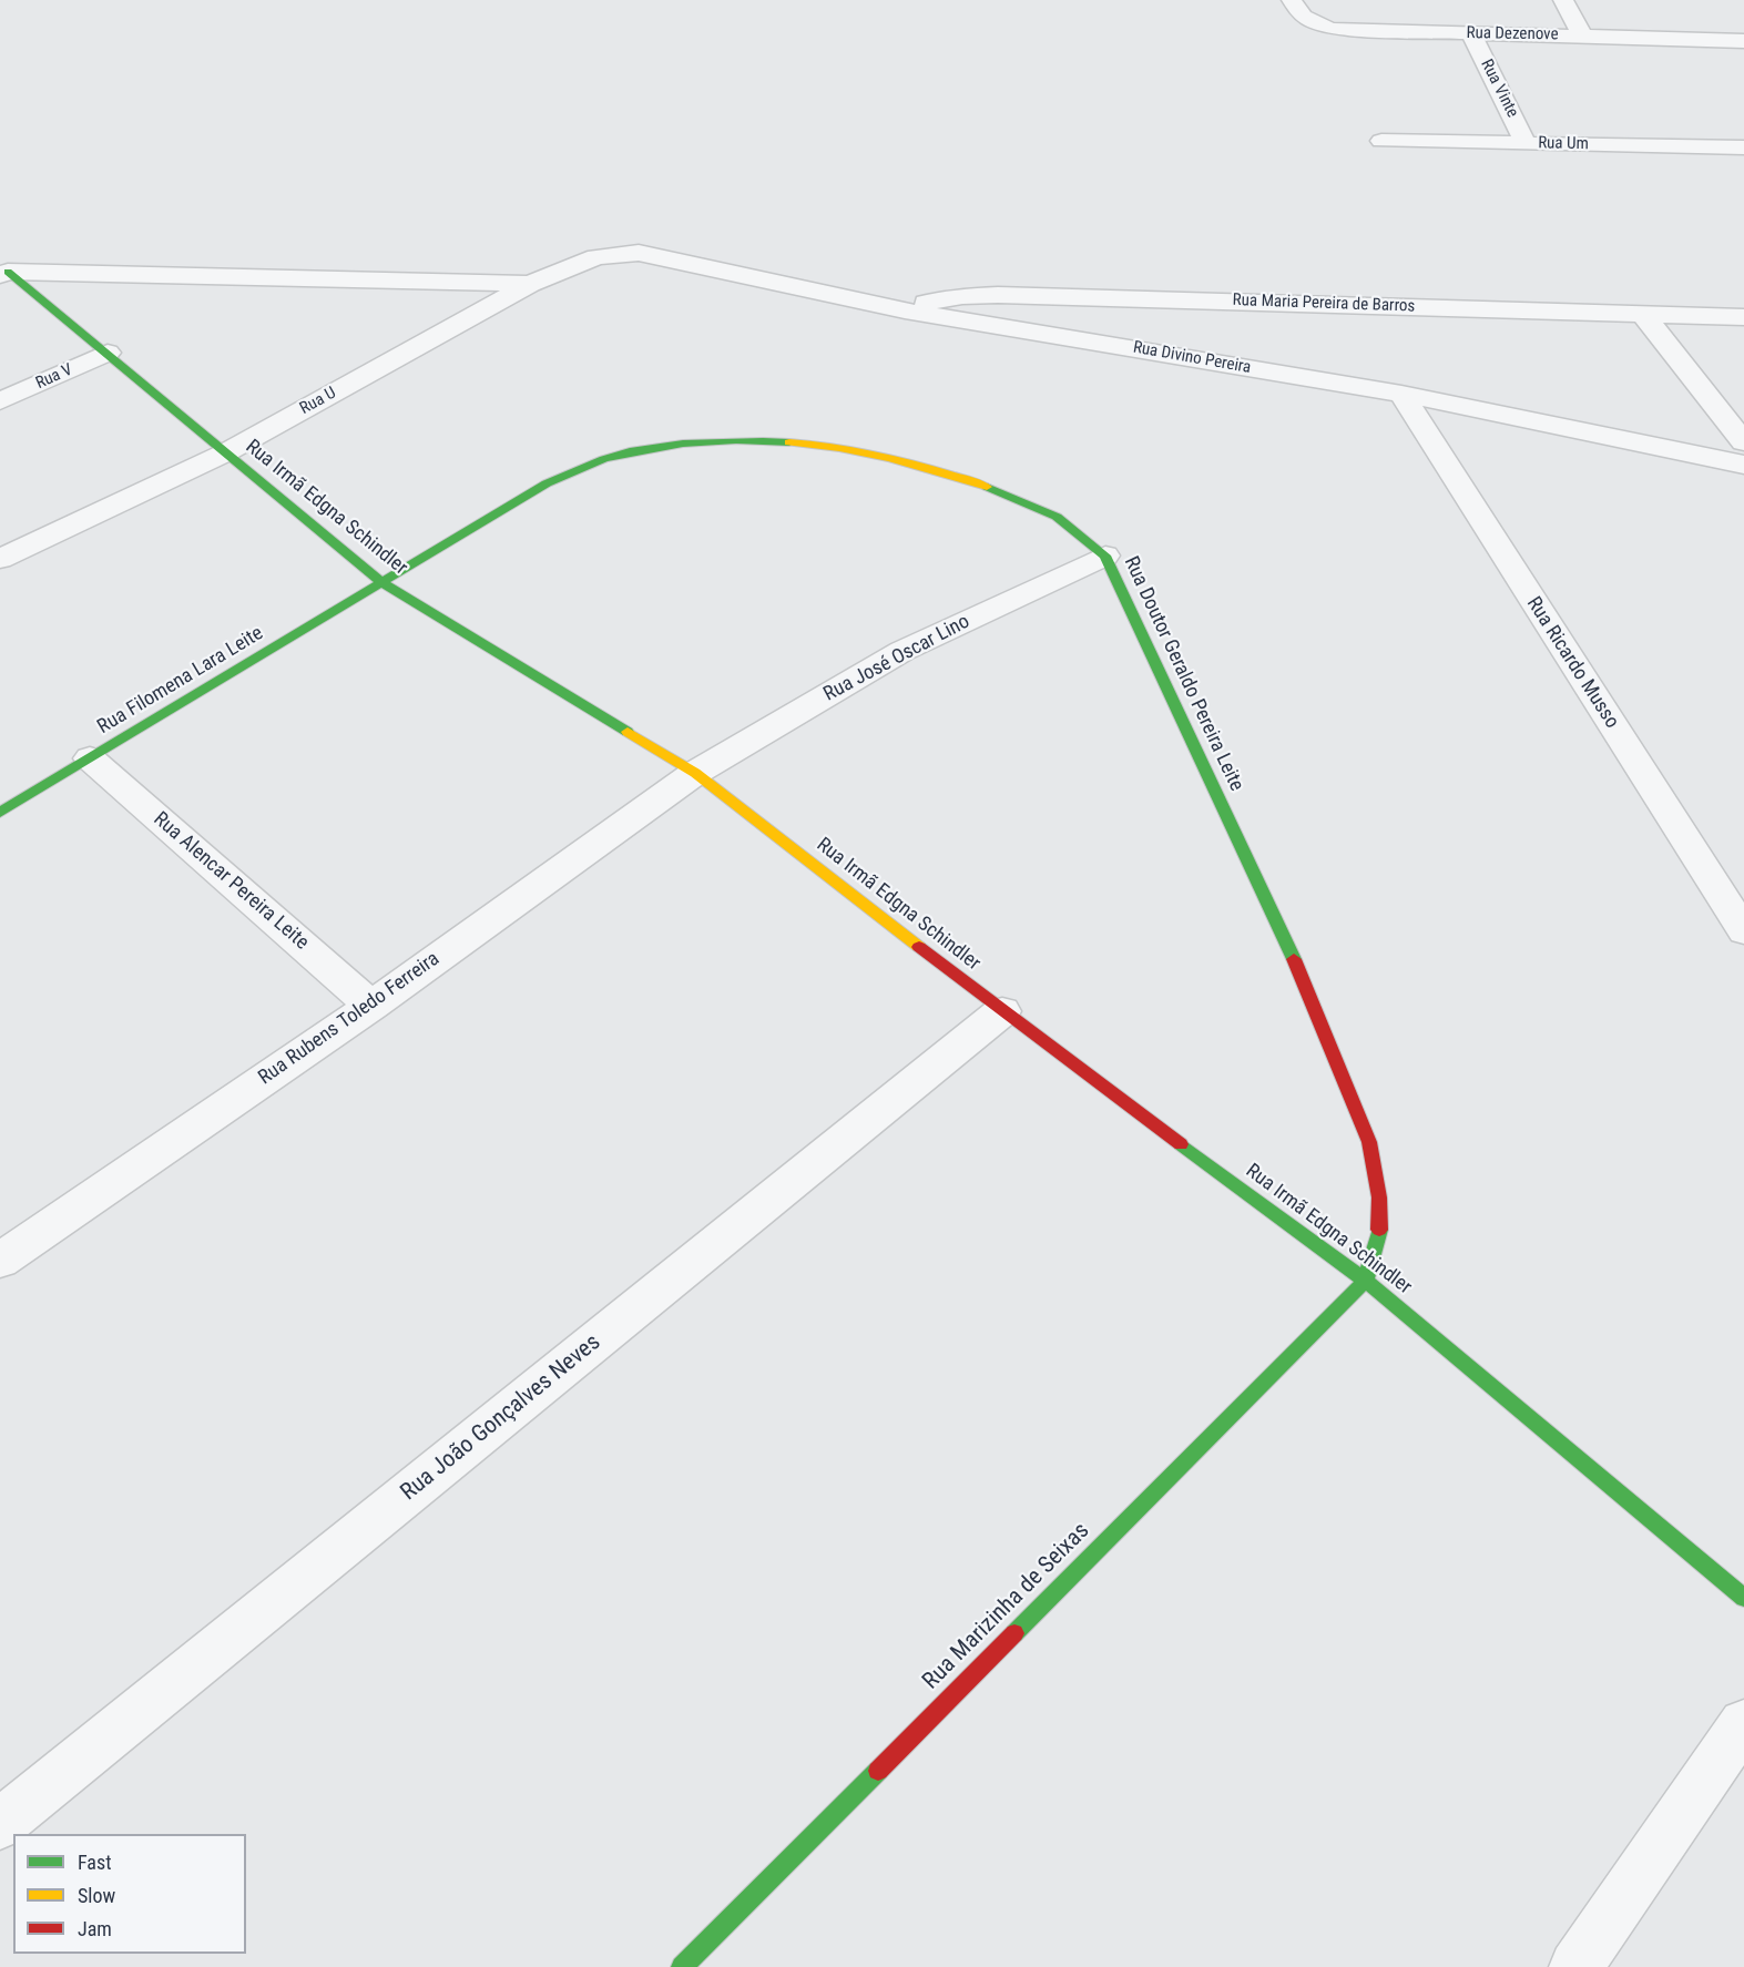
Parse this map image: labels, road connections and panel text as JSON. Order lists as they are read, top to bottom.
{
  "streets": {
    "street": [
      "Rua Dezenove",
      "Rua Vinte",
      "Rua Um",
      "Rua Maria Pereira de Barros",
      "Rua Divino Pereira",
      "Rua V",
      "Rua U",
      "Rua Irmã Edgna Schindler",
      "Rua José Oscar Lino",
      "Rua Ricardo Musso",
      "Rua Doutor Geraldo Pereira Leite",
      "Rua Filomena Lara Leite",
      "Rua Alencar Pereira Leite",
      "Rua Rubens Toledo Ferreira",
      "Rua João Gonçalves Neves",
      "Rua Marizinha de Seixas"
    ]
  },
  "crossings": [
    ["Rua Dezenove", "Rua Vinte"],
    ["Rua Vinte", "Rua Um"],
    ["Rua Maria Pereira de Barros", "Rua Divino Pereira"],
    ["Rua Divino Pereira", "Rua U"],
    ["Rua Divino Pereira", "Rua Ricardo Musso"],
    ["Rua V", "Rua Irmã Edgna Schindler"],
    ["Rua U", "Rua Irmã Edgna Schindler"],
    ["Rua Irmã Edgna Schindler", "Rua José Oscar Lino"],
    ["Rua Irmã Edgna Schindler", "Rua Doutor Geraldo Pereira Leite"],
    ["Rua Irmã Edgna Schindler", "Rua Filomena Lara Leite"],
    ["Rua Irmã Edgna Schindler", "Rua Rubens Toledo Ferreira"],
    ["Rua Irmã Edgna Schindler", "Rua João Gonçalves Neves"],
    ["Rua Irmã Edgna Schindler", "Rua Marizinha de Seixas"],
    ["Rua José Oscar Lino", "Rua Doutor Geraldo Pereira Leite"],
    ["Rua José Oscar Lino", "Rua Rubens Toledo Ferreira"],
    ["Rua Doutor Geraldo Pereira Leite", "Rua Filomena Lara Leite"],
    ["Rua Doutor Geraldo Pereira Leite", "Rua Marizinha de Seixas"],
    ["Rua Filomena Lara Leite", "Rua Alencar Pereira Leite"],
    ["Rua Alencar Pereira Leite", "Rua Rubens Toledo Ferreira"]
  ],
  "legend": ["Fast", "Slow", "Jam"]
}
